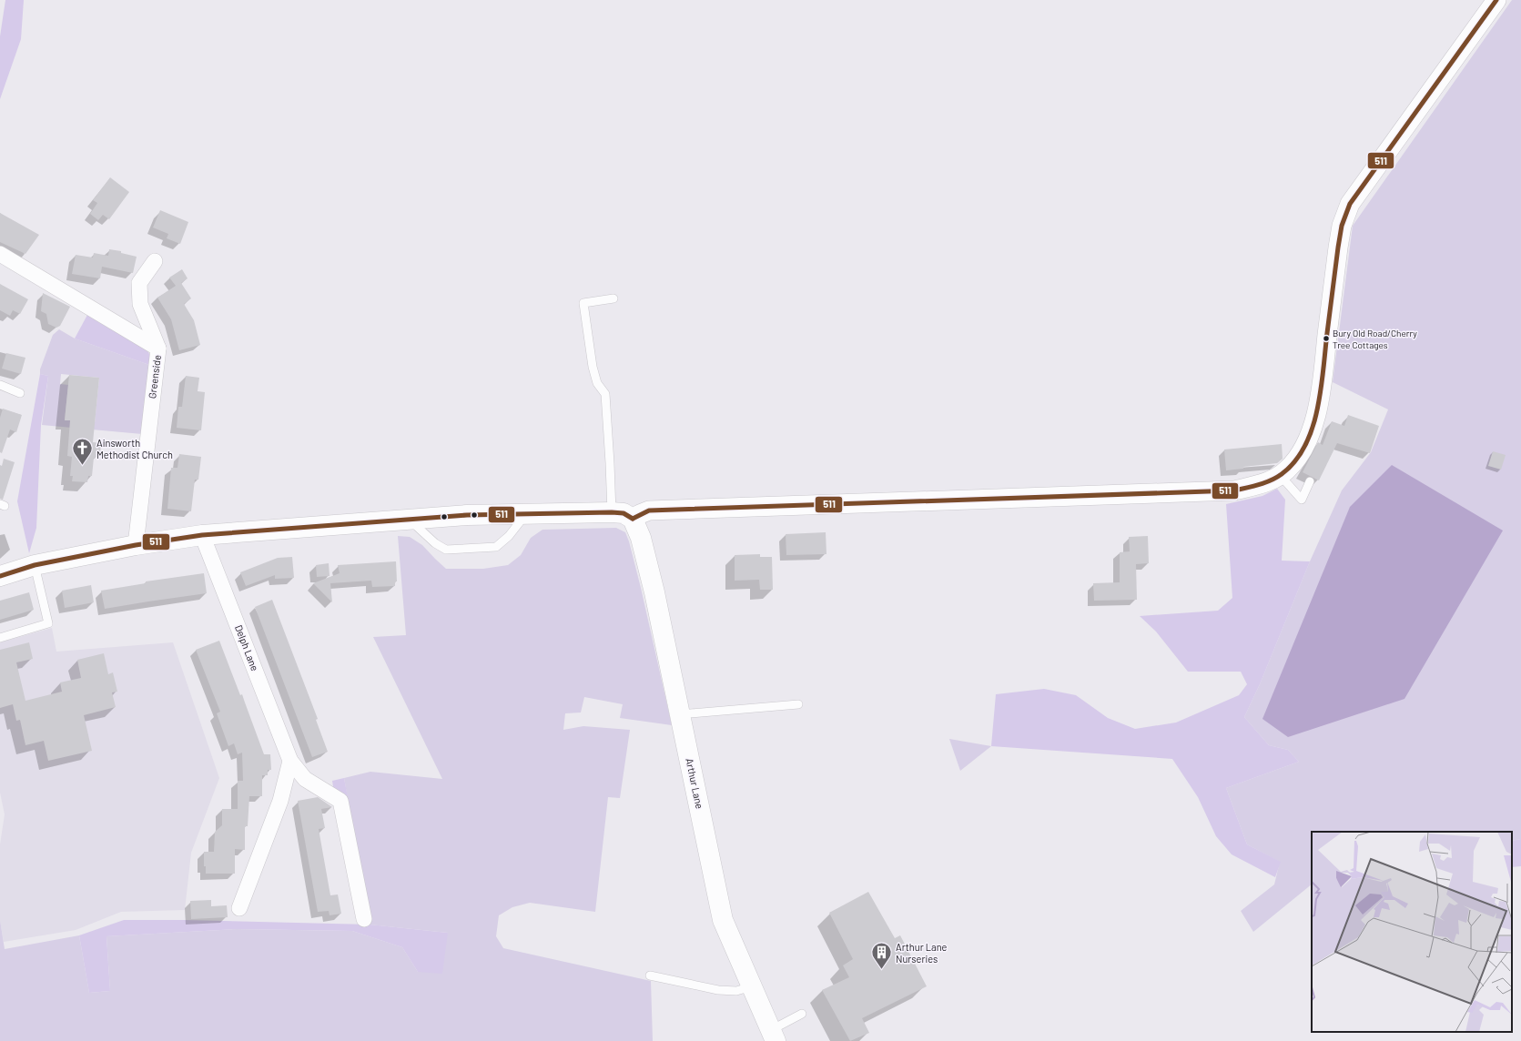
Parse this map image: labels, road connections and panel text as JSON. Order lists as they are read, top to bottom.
{
  "streets": {
    "main road": ["Arthur Lane"],
    "street": ["Greenside", "Delph Lane"]
  },
  "places": {
    "other": ["Bury Old Road/Cherry Tree Cottages"],
    "church": ["Ainsworth Methodist Church"],
    "building": ["Arthur Lane Nurseries"]
  },
  "lines": ["transit line 511"]
}
